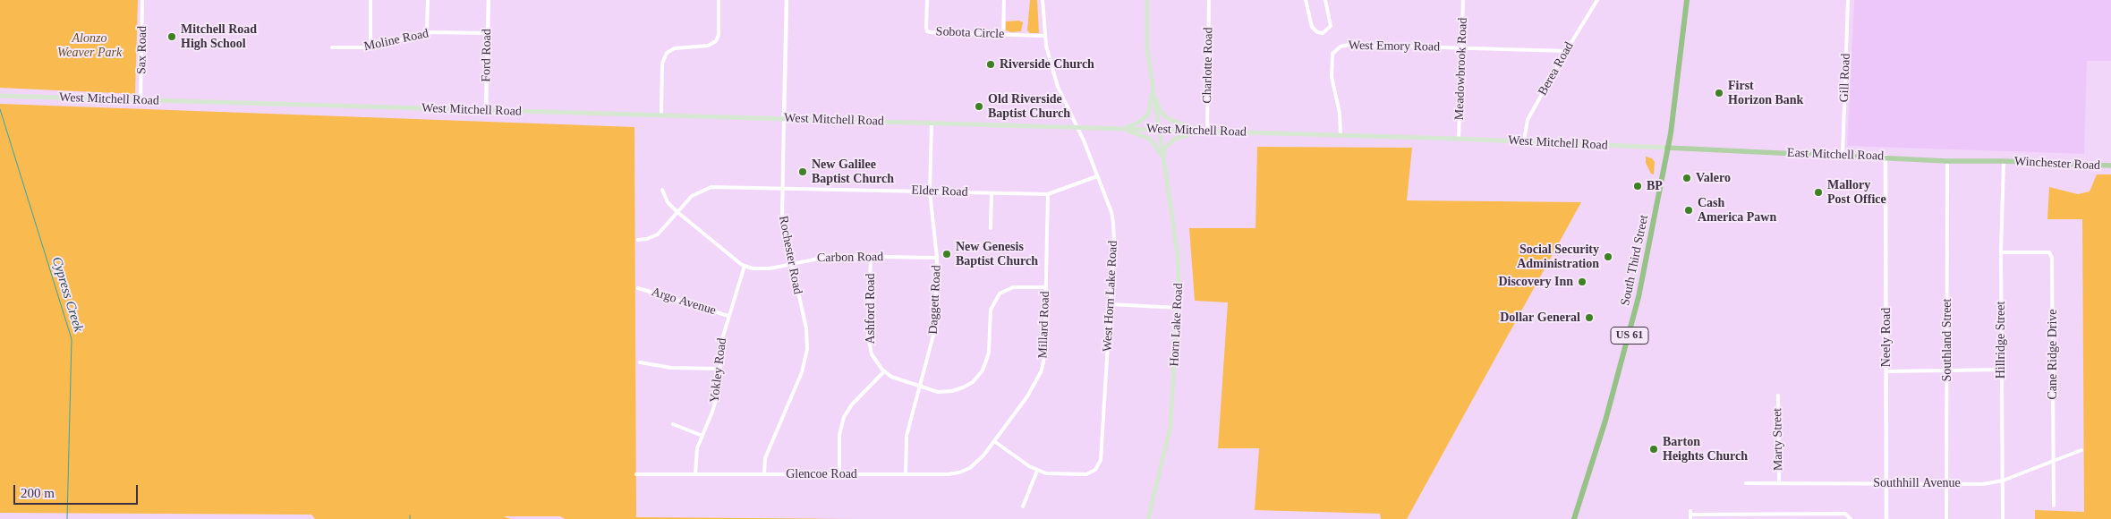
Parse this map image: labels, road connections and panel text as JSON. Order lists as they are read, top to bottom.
{
  "streets": {
    "highway": ["South Third Street", "US 61"],
    "main road": [
      "West Mitchell Road",
      "East Mitchell Road",
      "Winchester Road",
      "Horn Lake Road"
    ],
    "street": [
      "Sobota Circle",
      "Moline Road",
      "West Emory Road",
      "Sax Road",
      "Ford Road",
      "Charlotte Road",
      "Meadowbrook Road",
      "Berea Road",
      "Gill Road",
      "Elder Road",
      "Rochester Road",
      "Carbon Road",
      "West Horn Lake Road",
      "Daggett Road",
      "Argo Avenue",
      "Ashford Road",
      "Millard Road",
      "Neely Road",
      "Southland Street",
      "Hillridge Street",
      "Cane Ridge Drive",
      "Yokley Road",
      "Marty Street",
      "Glencoe Road",
      "Southhill Avenue"
    ]
  },
  "crossings": [
    ["Sobota Circle", "West Horn Lake Road"],
    ["Moline Road", "Ford Road"],
    ["West Emory Road", "Meadowbrook Road"],
    ["West Emory Road", "Berea Road"],
    ["West Emory Road", "West Mitchell Road"],
    ["Sax Road", "West Mitchell Road"],
    ["Ford Road", "West Mitchell Road"],
    ["Charlotte Road", "West Mitchell Road"],
    ["Meadowbrook Road", "West Mitchell Road"],
    ["Berea Road", "West Mitchell Road"],
    ["Gill Road", "East Mitchell Road"],
    ["West Mitchell Road", "East Mitchell Road"],
    ["West Mitchell Road", "Rochester Road"],
    ["West Mitchell Road", "South Third Street"],
    ["West Mitchell Road", "West Horn Lake Road"],
    ["West Mitchell Road", "Daggett Road"],
    ["West Mitchell Road", "Horn Lake Road"],
    ["East Mitchell Road", "Winchester Road"],
    ["East Mitchell Road", "South Third Street"],
    ["East Mitchell Road", "Neely Road"],
    ["East Mitchell Road", "Southland Street"],
    ["East Mitchell Road", "Hillridge Street"],
    ["Winchester Road", "Hillridge Street"],
    ["Elder Road", "Rochester Road"],
    ["Elder Road", "Carbon Road"],
    ["Elder Road", "West Horn Lake Road"],
    ["Elder Road", "Daggett Road"],
    ["Elder Road", "Millard Road"],
    ["Rochester Road", "Carbon Road"],
    ["Rochester Road", "Glencoe Road"],
    ["Carbon Road", "Daggett Road"],
    ["Carbon Road", "Ashford Road"],
    ["Carbon Road", "Yokley Road"],
    ["Daggett Road", "Ashford Road"],
    ["Daggett Road", "Glencoe Road"],
    ["Argo Avenue", "Yokley Road"],
    ["Ashford Road", "Millard Road"],
    ["Millard Road", "Glencoe Road"],
    ["Neely Road", "Southhill Avenue"],
    ["Southland Street", "Southhill Avenue"],
    ["Hillridge Street", "Cane Ridge Drive"],
    ["Hillridge Street", "Southhill Avenue"],
    ["Cane Ridge Drive", "Southhill Avenue"],
    ["Yokley Road", "Glencoe Road"],
    ["Marty Street", "Southhill Avenue"]
  ],
  "water": ["Cypress Creek"],
  "parks": ["Alonzo Weaver Park"],
  "places": [
    "Mitchell Road High School",
    "Riverside Church",
    "First Horizon Bank",
    "Old Riverside Baptist Church",
    "New Galilee Baptist Church",
    "Valero",
    "BP",
    "Mallory Post Office",
    "Cash America Pawn",
    "New Genesis Baptist Church",
    "Social Security Administration",
    "Discovery Inn",
    "Dollar General",
    "Barton Heights Church"
  ],
  "scale_bar": "200 m"
}
